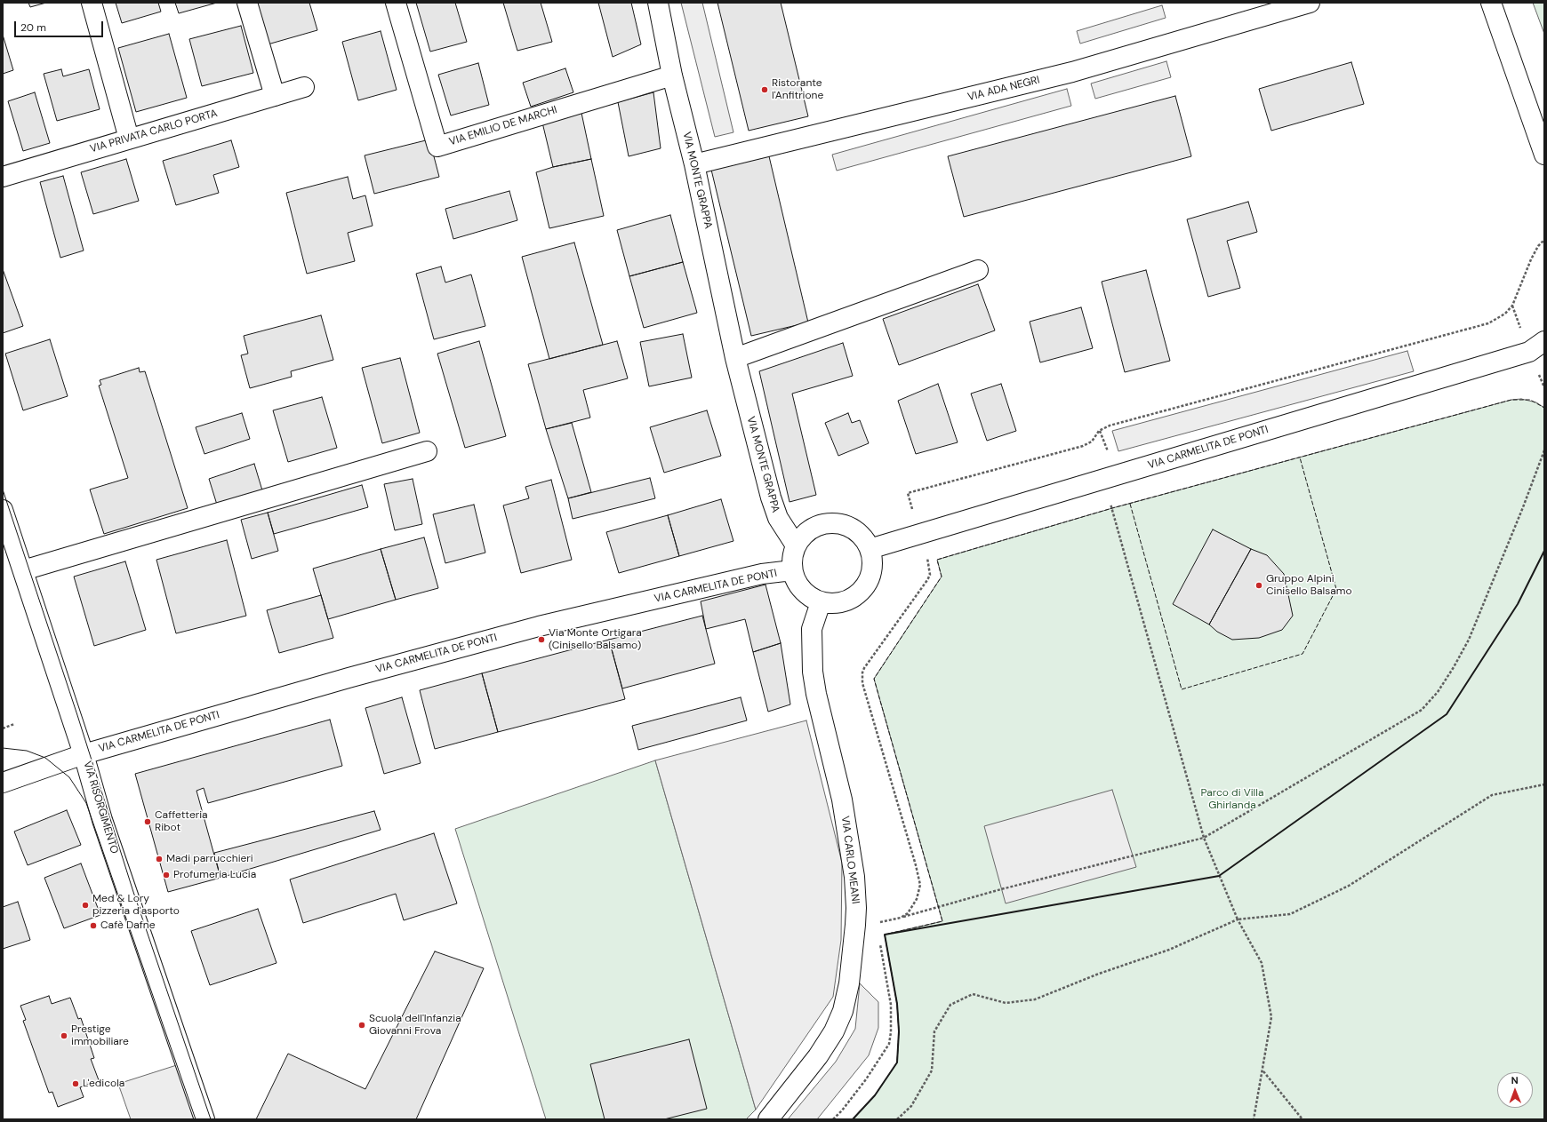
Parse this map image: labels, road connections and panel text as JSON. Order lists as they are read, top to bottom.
{
  "streets": {
    "street": [
      "VIA ADA NEGRI",
      "VIA EMILIO DE MARCHI",
      "VIA PRIVATA CARLO PORTA",
      "VIA MONTE GRAPPA",
      "VIA CARMELITA DE PONTI",
      "VIA RISORGIMENTO",
      "VIA CARLO MEANI"
    ]
  },
  "crossings": [
    ["VIA ADA NEGRI", "VIA MONTE GRAPPA"],
    ["VIA EMILIO DE MARCHI", "VIA MONTE GRAPPA"],
    ["VIA MONTE GRAPPA", "VIA CARMELITA DE PONTI"],
    ["VIA MONTE GRAPPA", "VIA CARLO MEANI"],
    ["VIA CARMELITA DE PONTI", "VIA RISORGIMENTO"],
    ["VIA CARMELITA DE PONTI", "VIA CARLO MEANI"]
  ],
  "parks": ["Parco di Villa Ghirlanda"],
  "places": [
    "Ristorante l'Anfitrione",
    "Gruppo Alpini Cinisello Balsamo",
    "Via Monte Ortigara (Cinisello Balsamo)",
    "Caffetteria Ribot",
    "Madi parrucchieri",
    "Profumeria Lucia",
    "Med & Lory pizzeria d'asporto",
    "Cafè Dafne",
    "Scuola dell'Infanzia Giovanni Frova",
    "Prestige immobiliare",
    "L'edicola"
  ],
  "scale_bar": "20 m",
  "north": "top"
}
